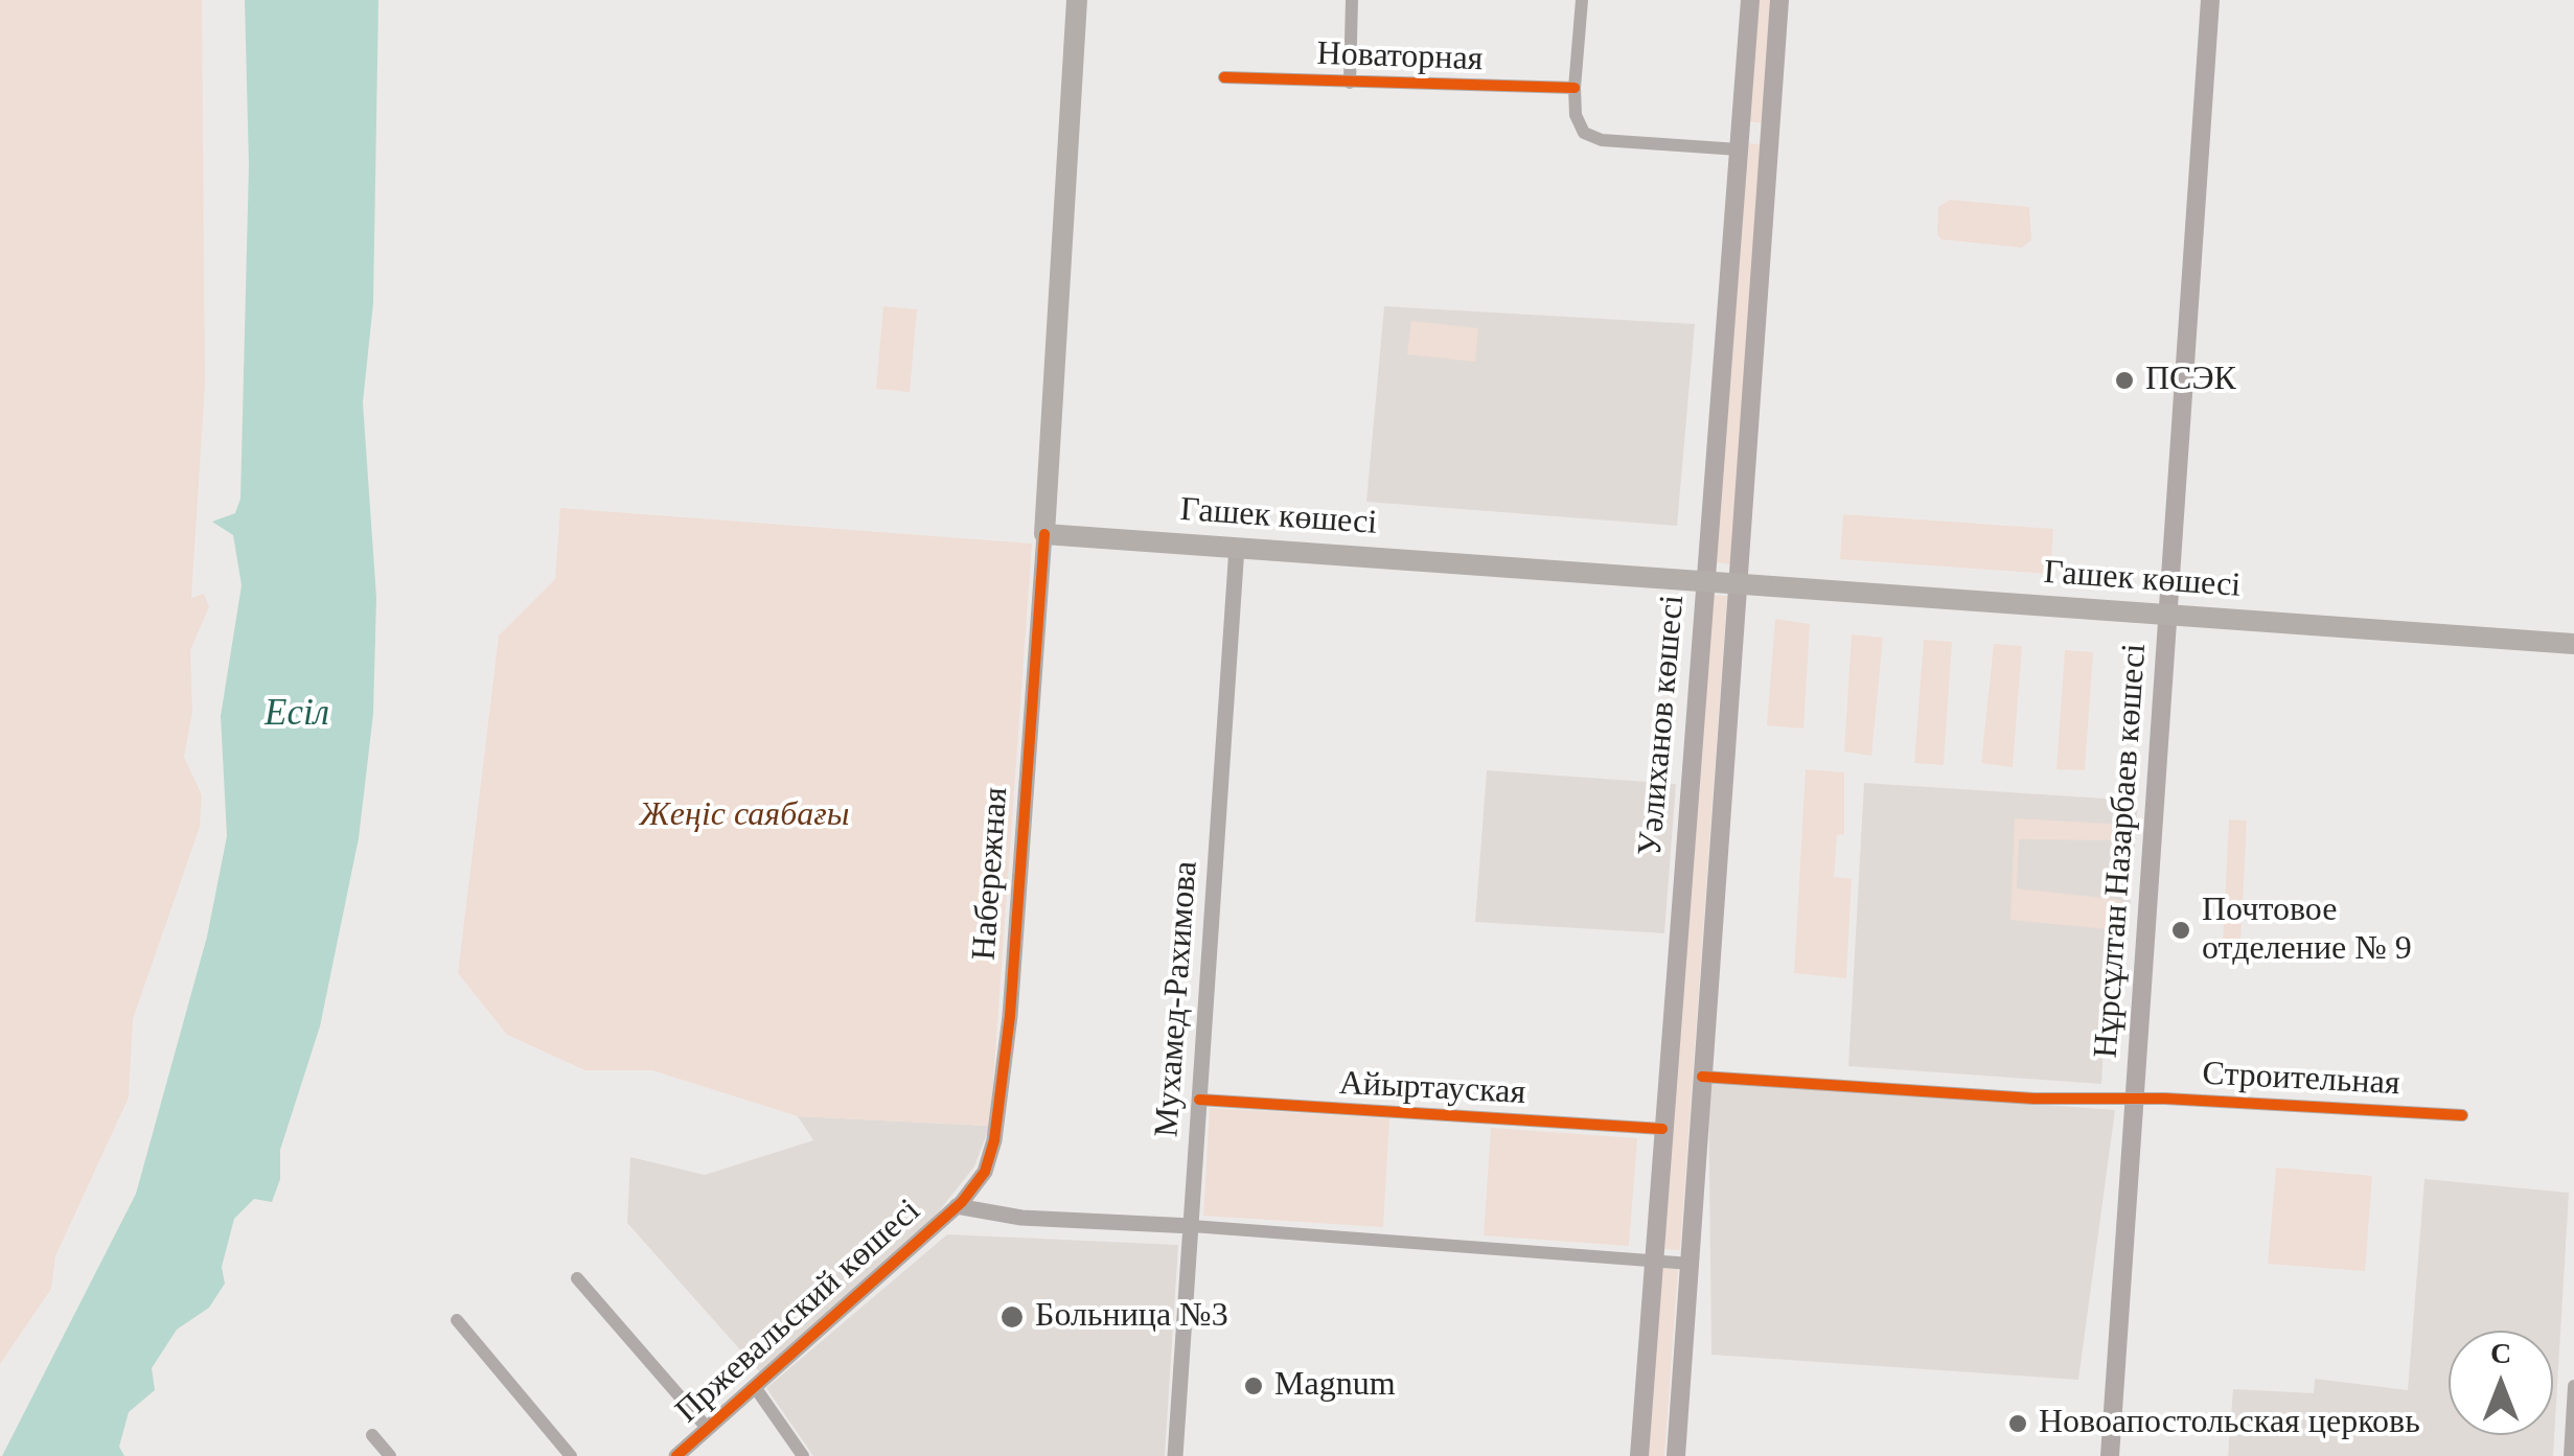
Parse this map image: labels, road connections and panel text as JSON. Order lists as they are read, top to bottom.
{
  "streets": {
    "main road": [
      "Гашек көшесі",
      "Уәлиханов көшесі",
      "Нұрсұлтан Назарбаев көшесі",
      "Набережная"
    ],
    "street": [
      "Новаторная",
      "Мухамед-Рахимова",
      "Строительная",
      "Айыртауская",
      "Пржевальский көшесі"
    ]
  },
  "crossings": [
    ["Гашек көшесі", "Уәлиханов көшесі"],
    ["Гашек көшесі", "Нұрсұлтан Назарбаев көшесі"],
    ["Гашек көшесі", "Набережная"],
    ["Гашек көшесі", "Мухамед-Рахимова"],
    ["Уәлиханов көшесі", "Айыртауская"],
    ["Нұрсұлтан Назарбаев көшесі", "Строительная"],
    ["Набережная", "Пржевальский көшесі"],
    ["Мухамед-Рахимова", "Айыртауская"]
  ],
  "water": ["Есіл"],
  "parks": ["Жеңіс саябағы"],
  "places": [
    "ПСЭК",
    "Почтовое отделение № 9",
    "Больница №3",
    "Magnum",
    "Новоапостольская церковь"
  ],
  "north": "top"
}
